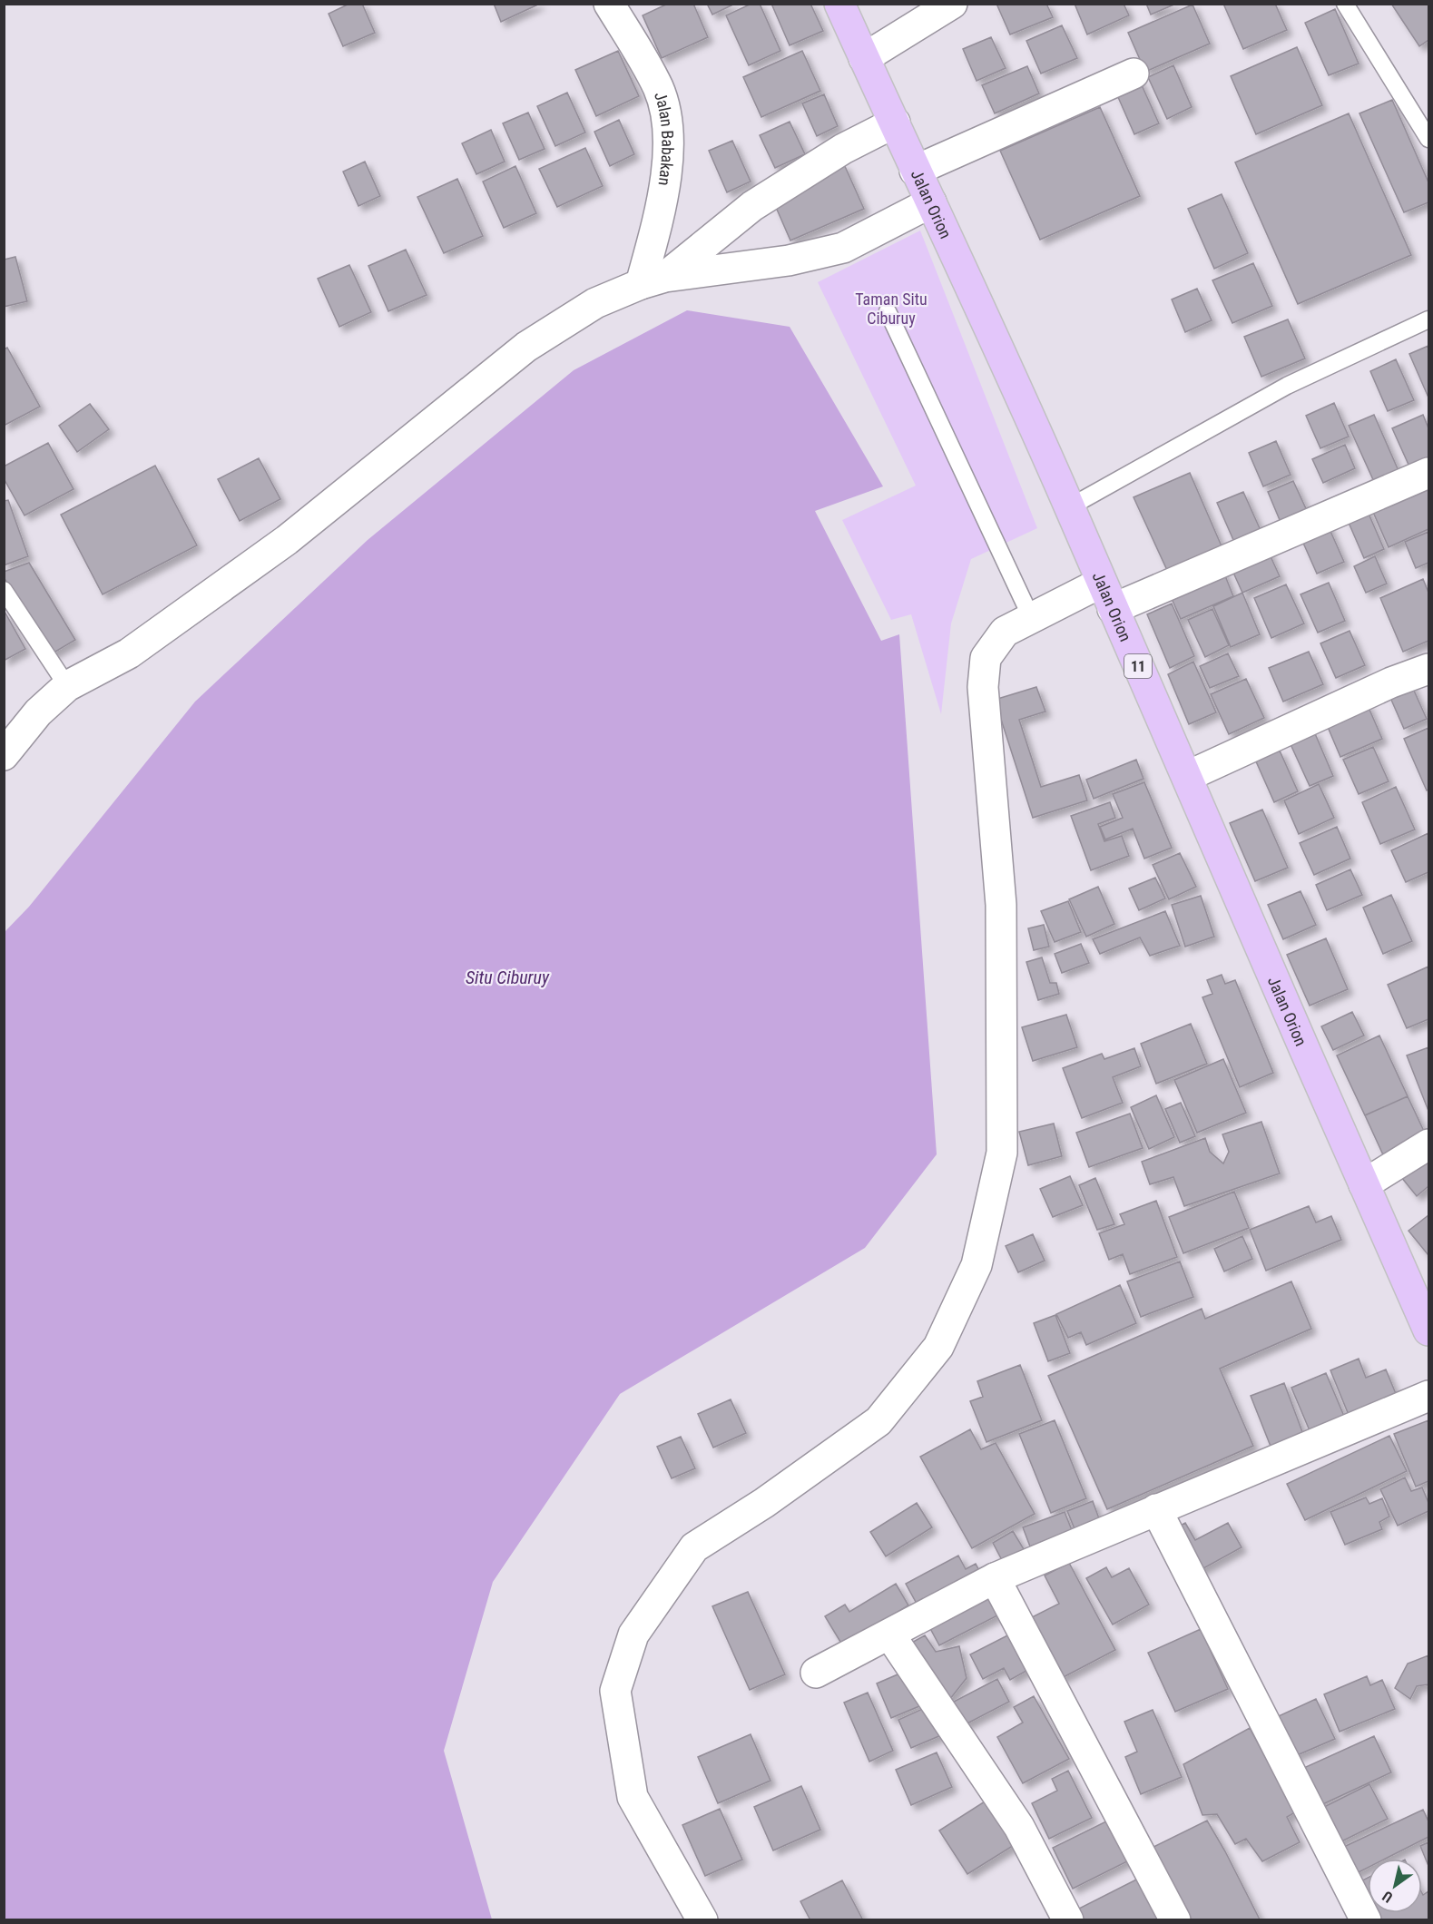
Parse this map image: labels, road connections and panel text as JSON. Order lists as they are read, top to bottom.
{
  "streets": {
    "highway": ["Jalan Orion", "11"],
    "street": ["Jalan Babakan"]
  },
  "water": ["Situ Ciburuy"],
  "parks": ["Taman Situ Ciburuy"],
  "north": "bottom left"
}
